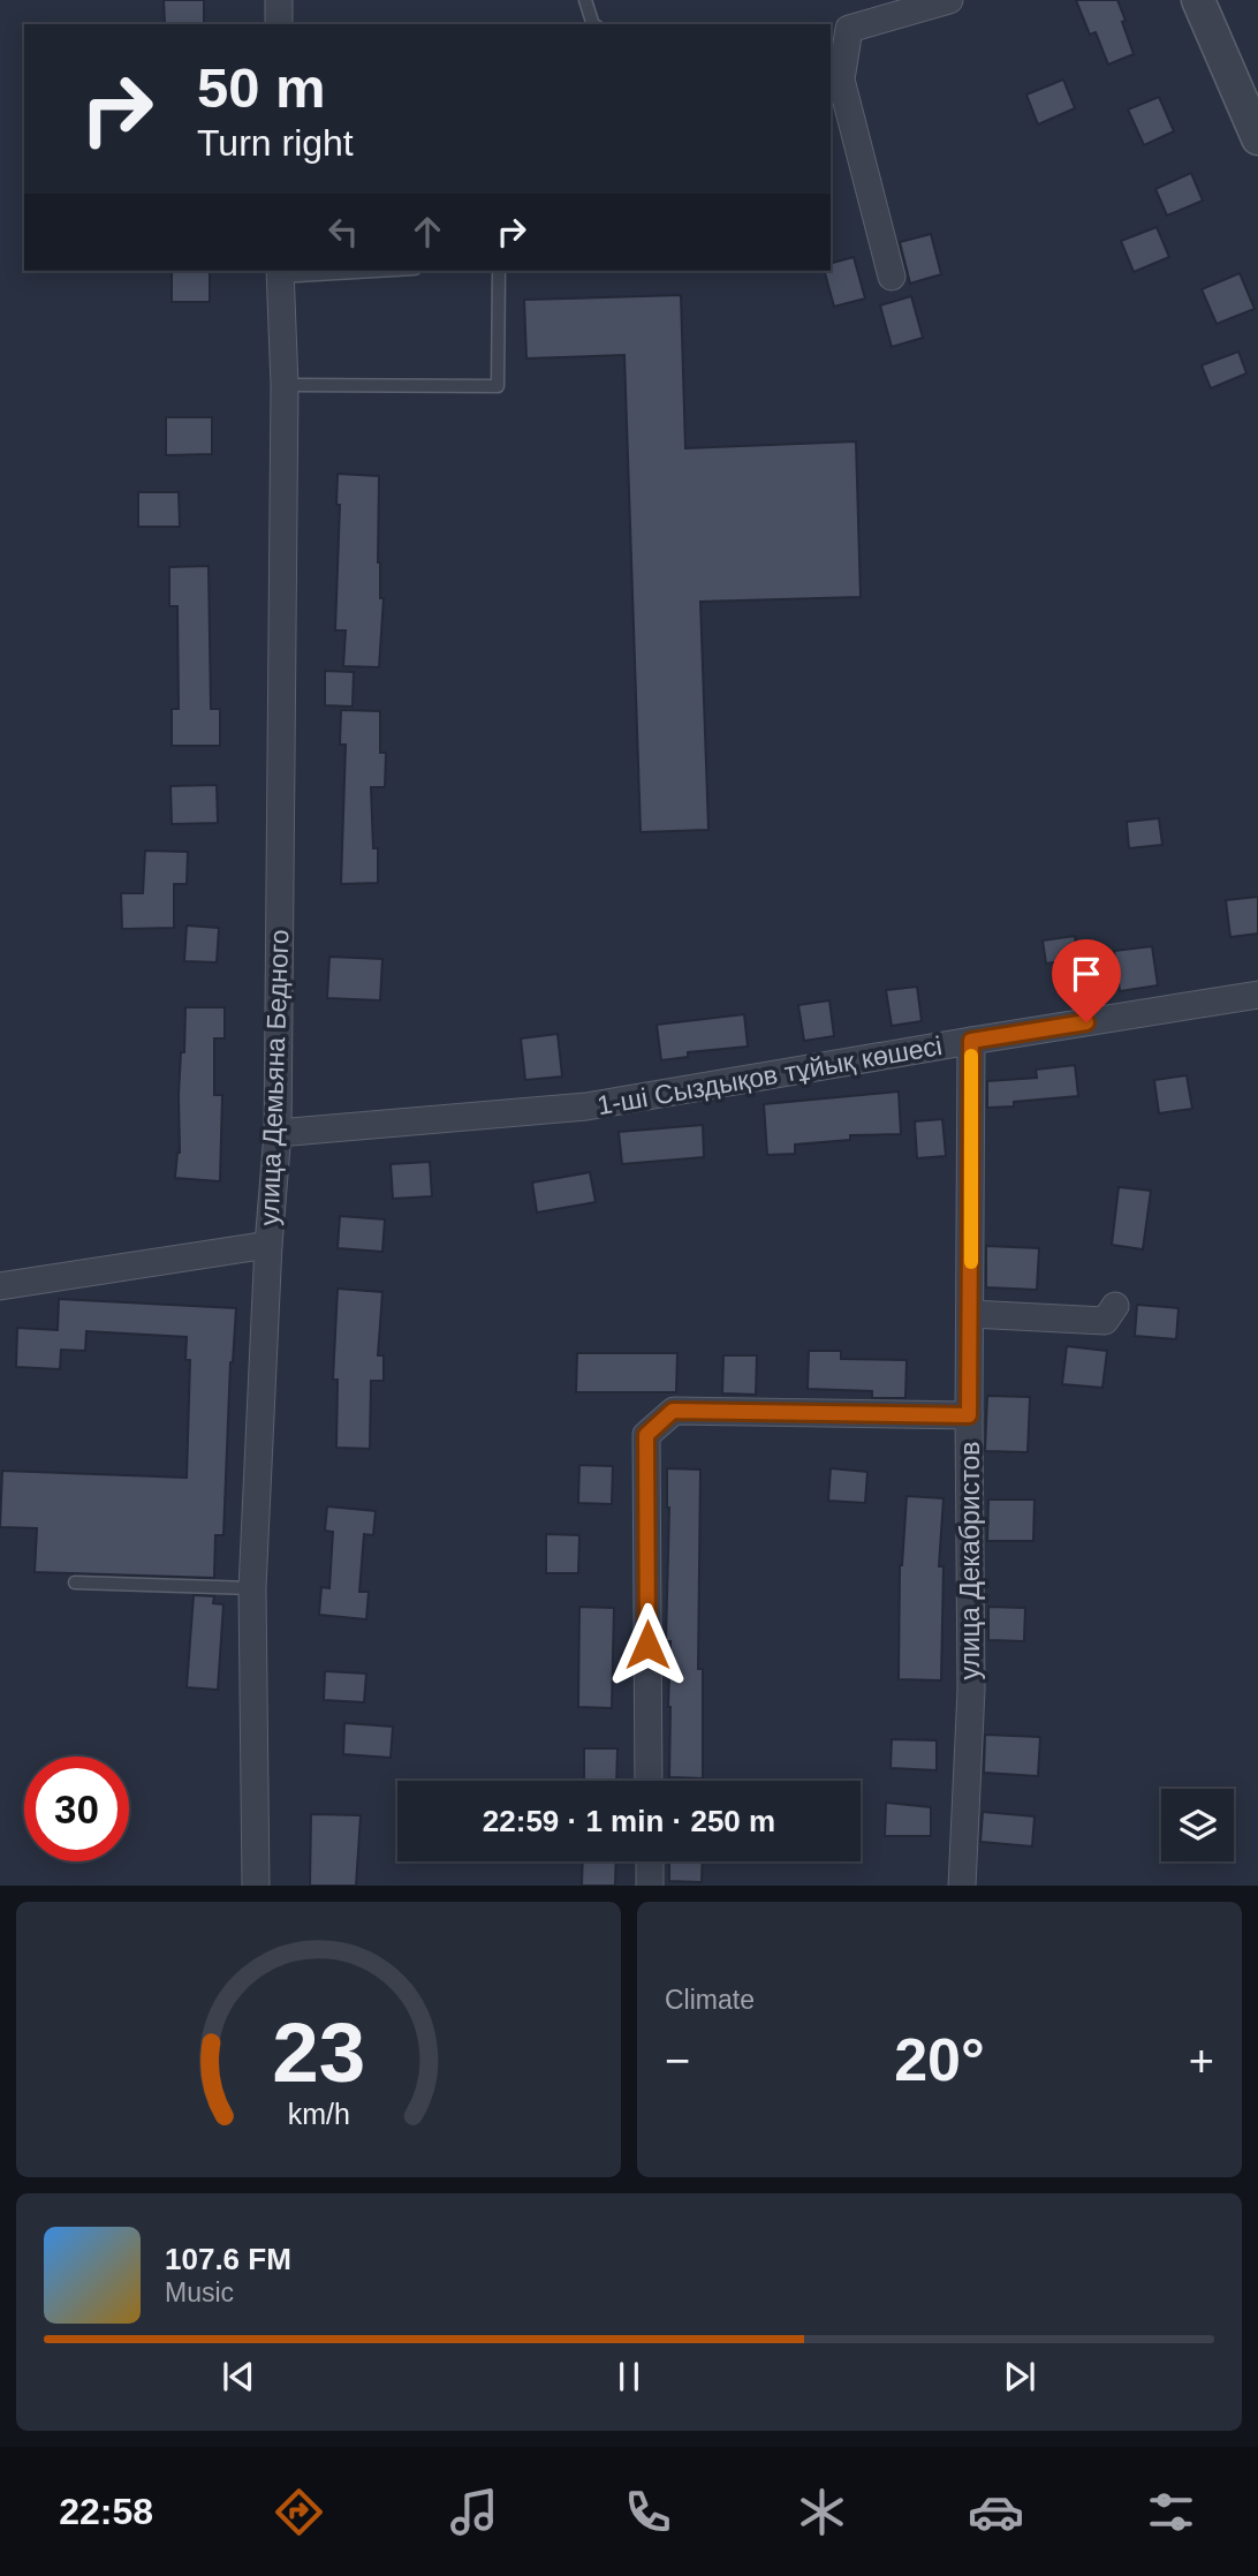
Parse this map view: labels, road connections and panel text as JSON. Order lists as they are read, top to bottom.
{
  "streets": {
    "street": ["1-ші Сыздықов тұйық көшесі", "улица Демьяна Бедного", "улица Декабристов"]
  },
  "crossings": [
    ["1-ші Сыздықов тұйық көшесі", "улица Демьяна Бедного"],
    ["1-ші Сыздықов тұйық көшесі", "улица Декабристов"]
  ],
  "page": {
    "turn": ["50 m", "Turn right"],
    "limit": "30",
    "trip": "22:59 · 1 min · 250 m",
    "tile": "Climate",
    "heat": ["−", "20°", "+"],
    "song": ["107.6 FM", "Music"],
    "tabs": "22:58",
    "gauge": ["23", "km/h"]
  }
}
